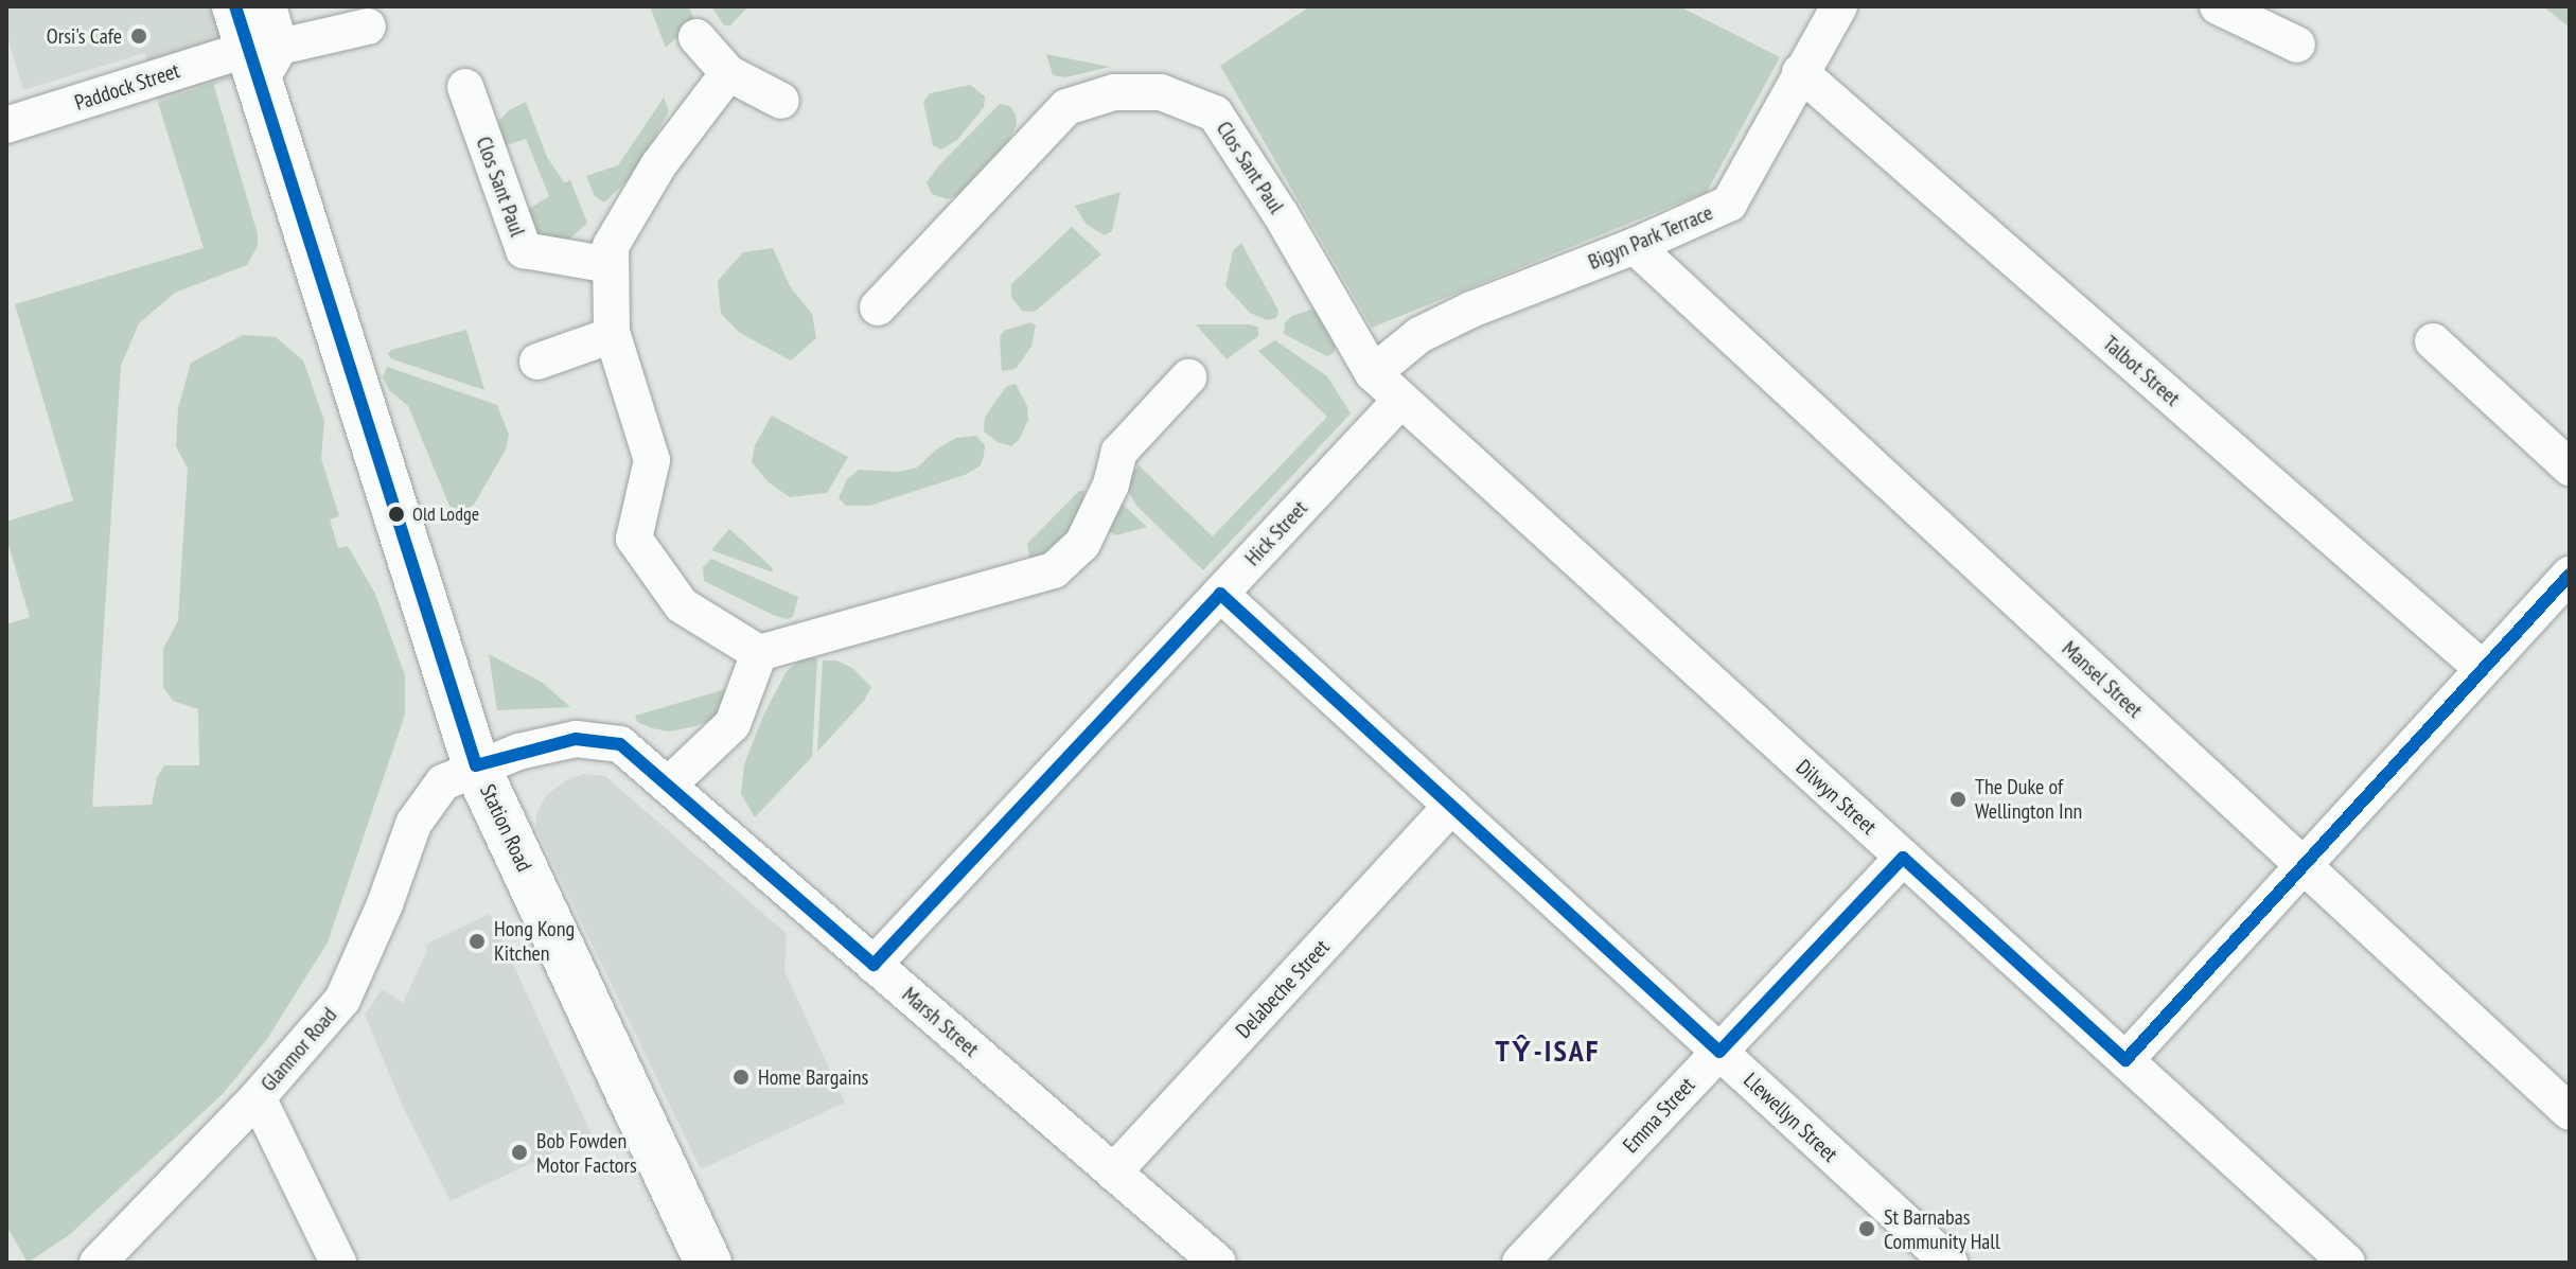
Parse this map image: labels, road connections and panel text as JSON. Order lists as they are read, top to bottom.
{
  "streets": {
    "main road": ["Station Road"],
    "street": [
      "Paddock Street",
      "Clos Sant Paul",
      "Bigyn Park Terrace",
      "Talbot Street",
      "Hick Street",
      "Mansel Street",
      "Dilwyn Street",
      "Delabeche Street",
      "Marsh Street",
      "Glanmor Road",
      "Emma Street",
      "Llewellyn Street"
    ]
  },
  "crossings": [
    ["Paddock Street", "Station Road"],
    ["Clos Sant Paul", "Bigyn Park Terrace"],
    ["Clos Sant Paul", "Hick Street"],
    ["Clos Sant Paul", "Dilwyn Street"],
    ["Bigyn Park Terrace", "Talbot Street"],
    ["Bigyn Park Terrace", "Mansel Street"],
    ["Hick Street", "Dilwyn Street"],
    ["Hick Street", "Marsh Street"],
    ["Hick Street", "Llewellyn Street"],
    ["Dilwyn Street", "Emma Street"],
    ["Station Road", "Marsh Street"],
    ["Station Road", "Glanmor Road"],
    ["Delabeche Street", "Marsh Street"],
    ["Delabeche Street", "Llewellyn Street"],
    ["Marsh Street", "Glanmor Road"],
    ["Emma Street", "Llewellyn Street"]
  ],
  "districts": ["TŶ-ISAF"],
  "places": [
    "Orsi's Cafe",
    "Old Lodge",
    "The Duke of Wellington Inn",
    "Hong Kong Kitchen",
    "Home Bargains",
    "Bob Fowden Motor Factors",
    "St Barnabas Community Hall"
  ]
}
